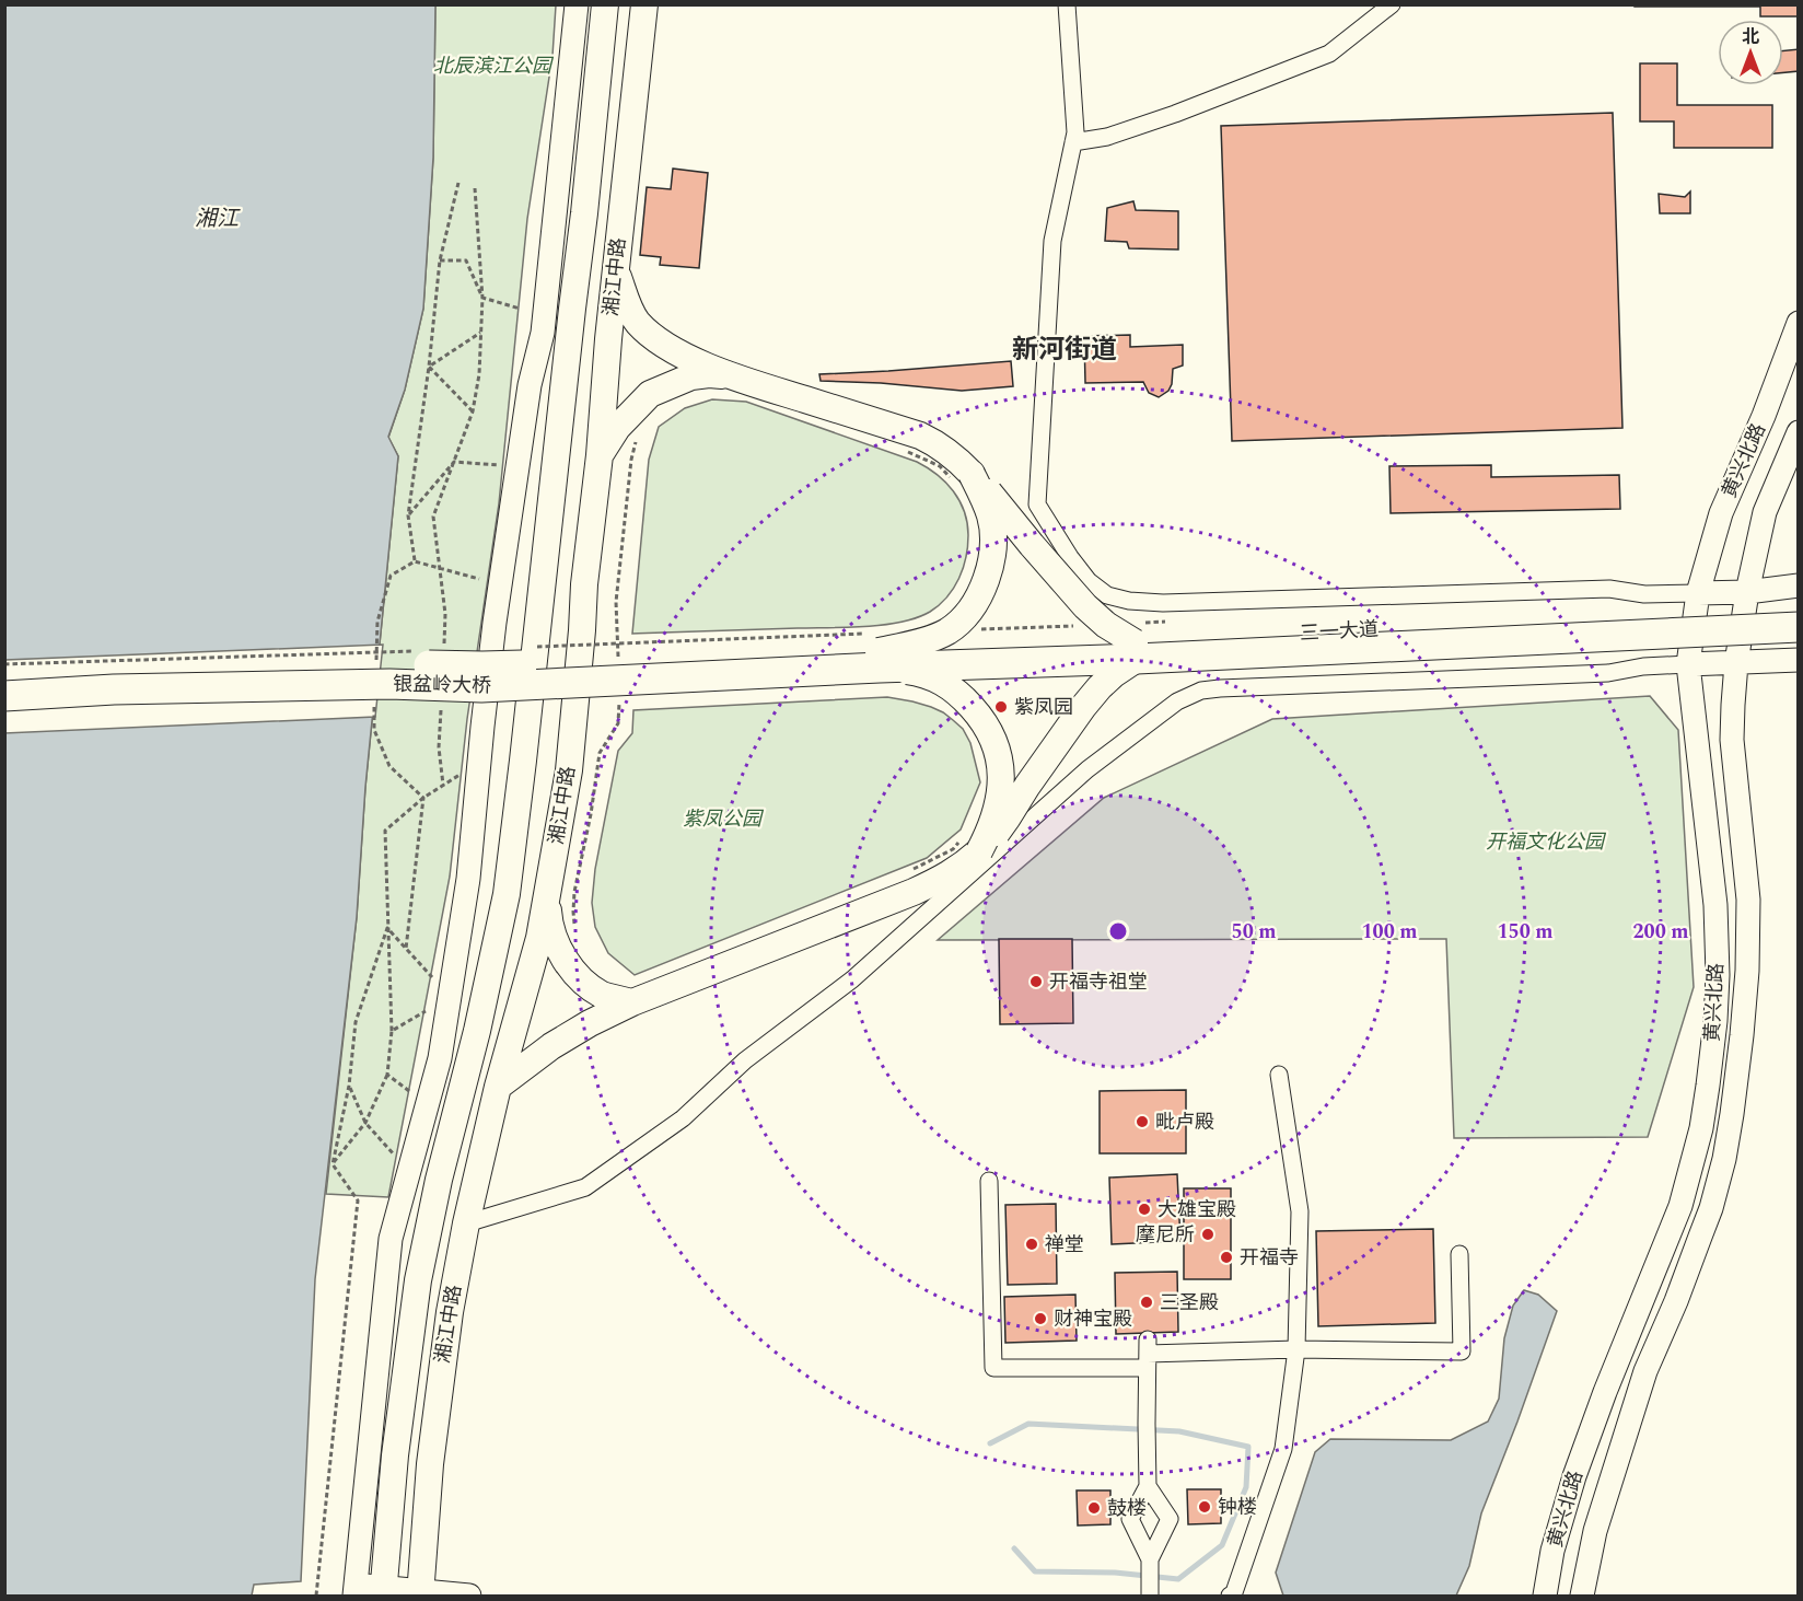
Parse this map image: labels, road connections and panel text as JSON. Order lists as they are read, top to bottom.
{
  "streets": {
    "highway": ["三一大道", "银盆岭大桥"],
    "main road": ["湘江中路", "黄兴北路"]
  },
  "crossings": [
    ["三一大道", "银盆岭大桥"]
  ],
  "districts": ["新河街道"],
  "water": ["湘江"],
  "parks": ["北辰滨江公园", "紫凤公园", "开福文化公园"],
  "places": [
    "紫凤园",
    "开福寺祖堂",
    "毗卢殿",
    "大雄宝殿",
    "摩尼所",
    "禅堂",
    "开福寺",
    "三圣殿",
    "财神宝殿",
    "钟楼",
    "鼓楼"
  ],
  "north": "top",
  "rings": [
    "50 m",
    "100 m",
    "150 m",
    "200 m"
  ]
}
